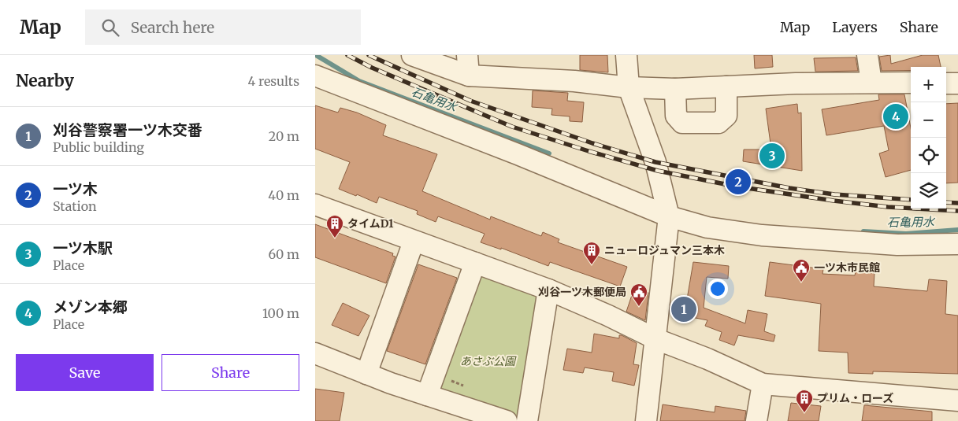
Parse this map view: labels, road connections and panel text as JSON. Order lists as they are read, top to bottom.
{
  "water": ["石亀用水"],
  "parks": ["あさぶ公園"],
  "places": {
    "building": ["タイムD1", "ニューロジュマン三本木", "プリム・ローズ"],
    "public building": ["一ツ木市民館", "刈谷一ツ木郵便局"]
  },
  "page": {
    "header": "Map",
    "search": "Search here",
    "nav": ["Map", "Layers", "Share"],
    "heading": ["Nearby", "4 results"],
    "map_buttons": ["+", "−"],
    "pins": [
      "4",
      "3",
      "2",
      "1"
    ],
    "list": [
      {
        "mark": "1",
        "name": "刈谷警察署一ツ木交番",
        "note": "Public building",
        "value": "20 m"
      },
      {
        "mark": "2",
        "name": "一ツ木",
        "note": "Station",
        "value": "40 m"
      },
      {
        "mark": "3",
        "name": "一ツ木駅",
        "note": "Place",
        "value": "60 m"
      },
      {
        "mark": "4",
        "name": "メゾン本郷",
        "note": "Place",
        "value": "100 m"
      }
    ],
    "buttons": ["Save", "Share"]
  }
}
